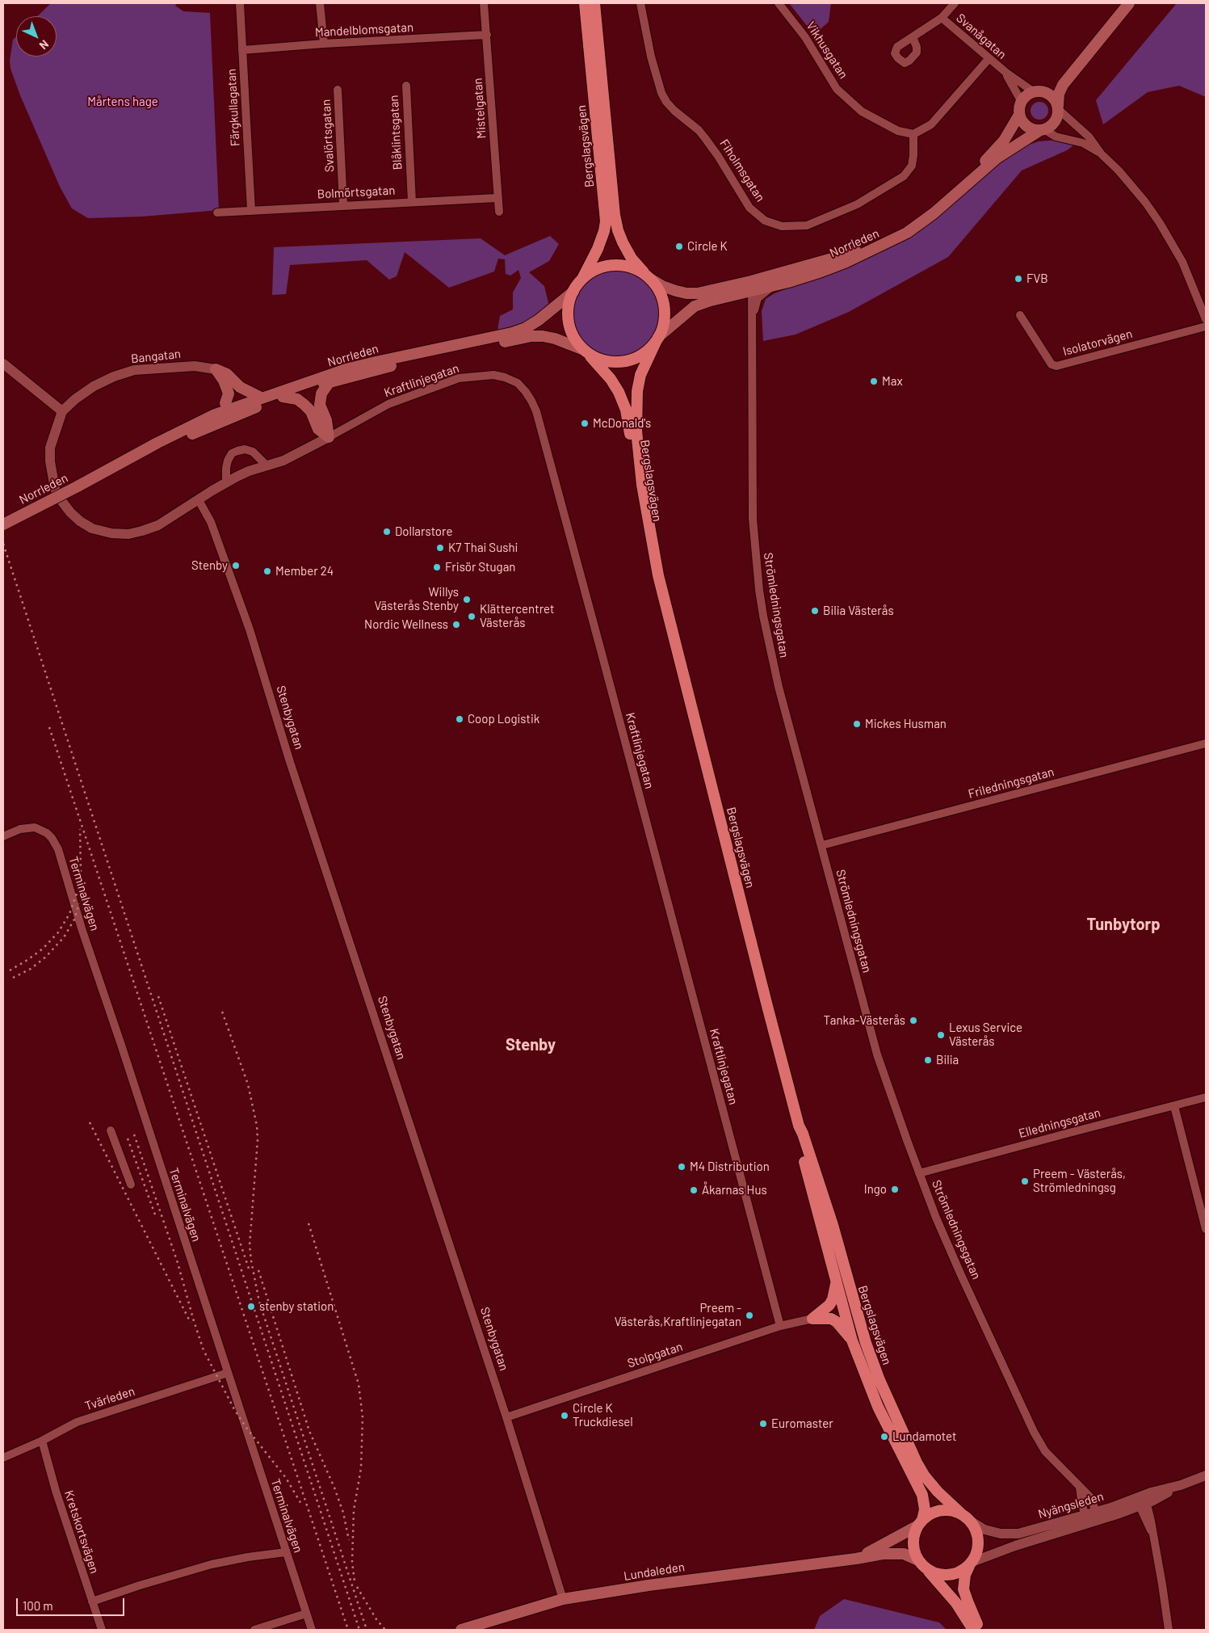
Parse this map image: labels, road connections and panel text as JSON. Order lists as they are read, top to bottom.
{
  "streets": {
    "highway": ["Bergslagsvägen"],
    "main road": ["Norrleden", "Lundaleden"],
    "street": [
      "Mandelblomsgatan",
      "Svanågatan",
      "Vikhusgatan",
      "Färgkullagatan",
      "Mistelgatan",
      "Blåklintsgatan",
      "Svalörtsgatan",
      "Fiholmsgatan",
      "Bolmörtsgatan",
      "Isolatorvägen",
      "Bangatan",
      "Kraftlinjegatan",
      "Strömledningsgatan",
      "Stenbygatan",
      "Friledningsgatan",
      "Terminalvägen",
      "Elledningsgatan",
      "Stolpgatan",
      "Tvärleden",
      "Nyängsleden",
      "Kretskortsvägen"
    ]
  },
  "crossings": [
    ["Mandelblomsgatan", "Färgkullagatan"],
    ["Mandelblomsgatan", "Mistelgatan"],
    ["Svanågatan", "Norrleden"],
    ["Vikhusgatan", "Fiholmsgatan"],
    ["Färgkullagatan", "Bolmörtsgatan"],
    ["Mistelgatan", "Bolmörtsgatan"],
    ["Blåklintsgatan", "Bolmörtsgatan"],
    ["Svalörtsgatan", "Bolmörtsgatan"],
    ["Bergslagsvägen", "Norrleden"],
    ["Bergslagsvägen", "Nyängsleden"],
    ["Bergslagsvägen", "Lundaleden"],
    ["Norrleden", "Strömledningsgatan"],
    ["Bangatan", "Stenbygatan"],
    ["Kraftlinjegatan", "Stolpgatan"],
    ["Strömledningsgatan", "Friledningsgatan"],
    ["Strömledningsgatan", "Elledningsgatan"],
    ["Strömledningsgatan", "Nyängsleden"],
    ["Stenbygatan", "Stolpgatan"],
    ["Stenbygatan", "Lundaleden"],
    ["Terminalvägen", "Tvärleden"],
    ["Tvärleden", "Kretskortsvägen"],
    ["Nyängsleden", "Lundaleden"]
  ],
  "districts": ["Tunbytorp", "Stenby"],
  "parks": ["Mårtens hage"],
  "places": [
    "Circle K",
    "FVB",
    "Max",
    "McDonald's",
    "Dollarstore",
    "K7 Thai Sushi",
    "Stenby",
    "Frisör Stugan",
    "Member 24",
    "Willys Västerås Stenby",
    "Bilia Västerås",
    "Klättercentret Västerås",
    "Nordic Wellness",
    "Coop Logistik",
    "Mickes Husman",
    "Tanka-Västerås",
    "Lexus Service Västerås",
    "Bilia",
    "M4 Distribution",
    "Preem - Västerås, Strömledningsg",
    "Ingo",
    "Åkarnas Hus",
    "stenby station",
    "Preem - Västerås,Kraftlinjegatan",
    "Circle K Truckdiesel",
    "Euromaster",
    "Lundamotet"
  ],
  "scale_bar": "100 m",
  "north": "bottom right"
}
